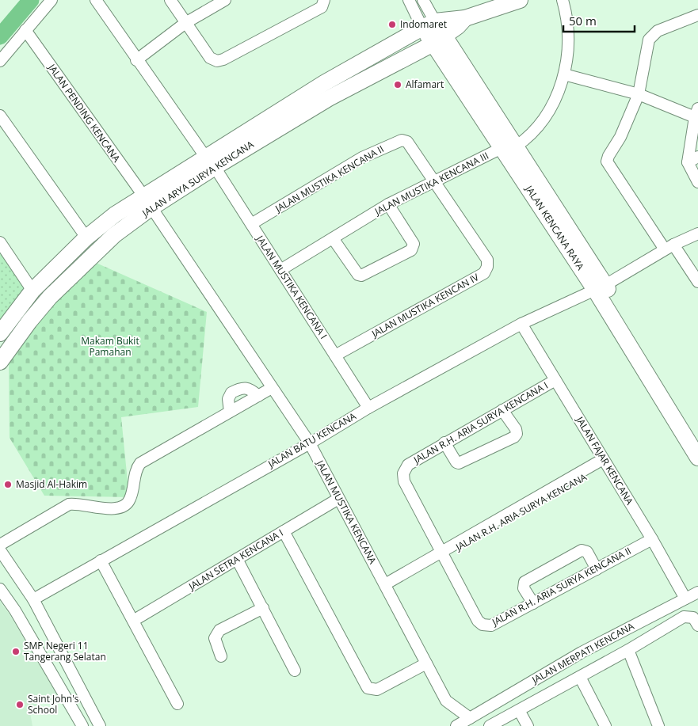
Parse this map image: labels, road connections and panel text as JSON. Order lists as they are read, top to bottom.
{
  "streets": {
    "street": [
      "JALAN PENDING KENCANA",
      "JALAN ARYA SURYA KENCANA",
      "JALAN MUSTIKA KENCANA II",
      "JALAN MUSTIKA KENCANA III",
      "JALAN KENCANA RAYA",
      "JALAN MUSTIKA KENCANA I",
      "JALAN MUSTIKA KENCAN IV",
      "JALAN R.H. ARIA SURYA KENCANA I",
      "JALAN BATU KENCANA",
      "JALAN FAJAR KENCANA",
      "JALAN MUSTIKA KENCANA",
      "JALAN R.H. ARIA SURYA KENCANA",
      "JALAN SETRA KENCANA I",
      "JALAN R.H. ARIA SURYA KENCANA II",
      "JALAN MERPATI KENCANA"
    ]
  },
  "crossings": [
    ["JALAN PENDING KENCANA", "JALAN ARYA SURYA KENCANA"],
    ["JALAN PENDING KENCANA", "JALAN MUSTIKA KENCANA"],
    ["JALAN ARYA SURYA KENCANA", "JALAN KENCANA RAYA"],
    ["JALAN ARYA SURYA KENCANA", "JALAN MUSTIKA KENCANA I"],
    ["JALAN ARYA SURYA KENCANA", "JALAN MUSTIKA KENCANA"],
    ["JALAN MUSTIKA KENCANA II", "JALAN MUSTIKA KENCANA III"],
    ["JALAN MUSTIKA KENCANA II", "JALAN MUSTIKA KENCANA I"],
    ["JALAN MUSTIKA KENCANA II", "JALAN MUSTIKA KENCAN IV"],
    ["JALAN MUSTIKA KENCANA III", "JALAN KENCANA RAYA"],
    ["JALAN MUSTIKA KENCANA III", "JALAN MUSTIKA KENCANA I"],
    ["JALAN MUSTIKA KENCANA III", "JALAN MUSTIKA KENCAN IV"],
    ["JALAN KENCANA RAYA", "JALAN BATU KENCANA"],
    ["JALAN MUSTIKA KENCANA I", "JALAN MUSTIKA KENCAN IV"],
    ["JALAN MUSTIKA KENCANA I", "JALAN BATU KENCANA"],
    ["JALAN R.H. ARIA SURYA KENCANA I", "JALAN FAJAR KENCANA"],
    ["JALAN R.H. ARIA SURYA KENCANA I", "JALAN R.H. ARIA SURYA KENCANA"],
    ["JALAN R.H. ARIA SURYA KENCANA I", "JALAN R.H. ARIA SURYA KENCANA II"],
    ["JALAN BATU KENCANA", "JALAN FAJAR KENCANA"],
    ["JALAN BATU KENCANA", "JALAN MUSTIKA KENCANA"],
    ["JALAN FAJAR KENCANA", "JALAN R.H. ARIA SURYA KENCANA"],
    ["JALAN FAJAR KENCANA", "JALAN R.H. ARIA SURYA KENCANA II"],
    ["JALAN FAJAR KENCANA", "JALAN MERPATI KENCANA"],
    ["JALAN MUSTIKA KENCANA", "JALAN R.H. ARIA SURYA KENCANA"],
    ["JALAN MUSTIKA KENCANA", "JALAN SETRA KENCANA I"],
    ["JALAN MUSTIKA KENCANA", "JALAN MERPATI KENCANA"],
    ["JALAN R.H. ARIA SURYA KENCANA", "JALAN R.H. ARIA SURYA KENCANA II"]
  ],
  "parks": ["Makam Bukit Pamahan"],
  "places": [
    "Indomaret",
    "Alfamart",
    "Masjid Al-Hakim",
    "SMP Negeri 11 Tangerang Selatan",
    "Saint John's School"
  ],
  "scale_bar": "50 m"
}
